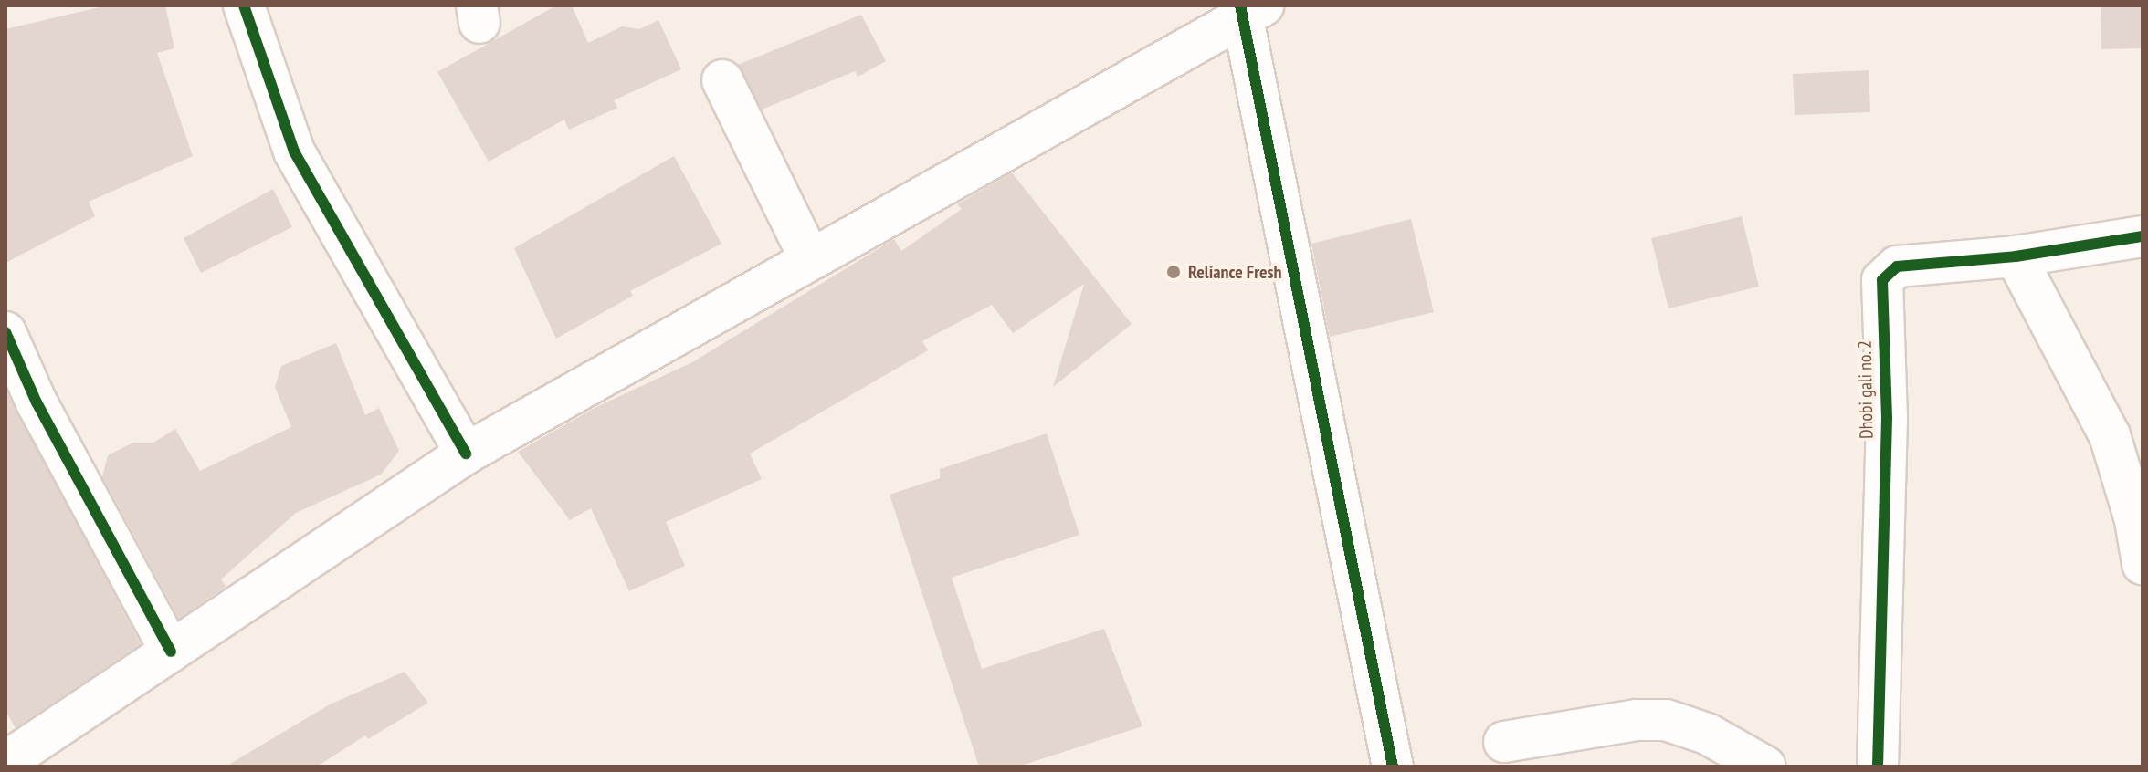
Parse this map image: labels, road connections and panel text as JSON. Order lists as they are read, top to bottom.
{
  "streets": {
    "street": ["Dhobi gali no. 2"]
  },
  "places": ["Reliance Fresh"]
}
